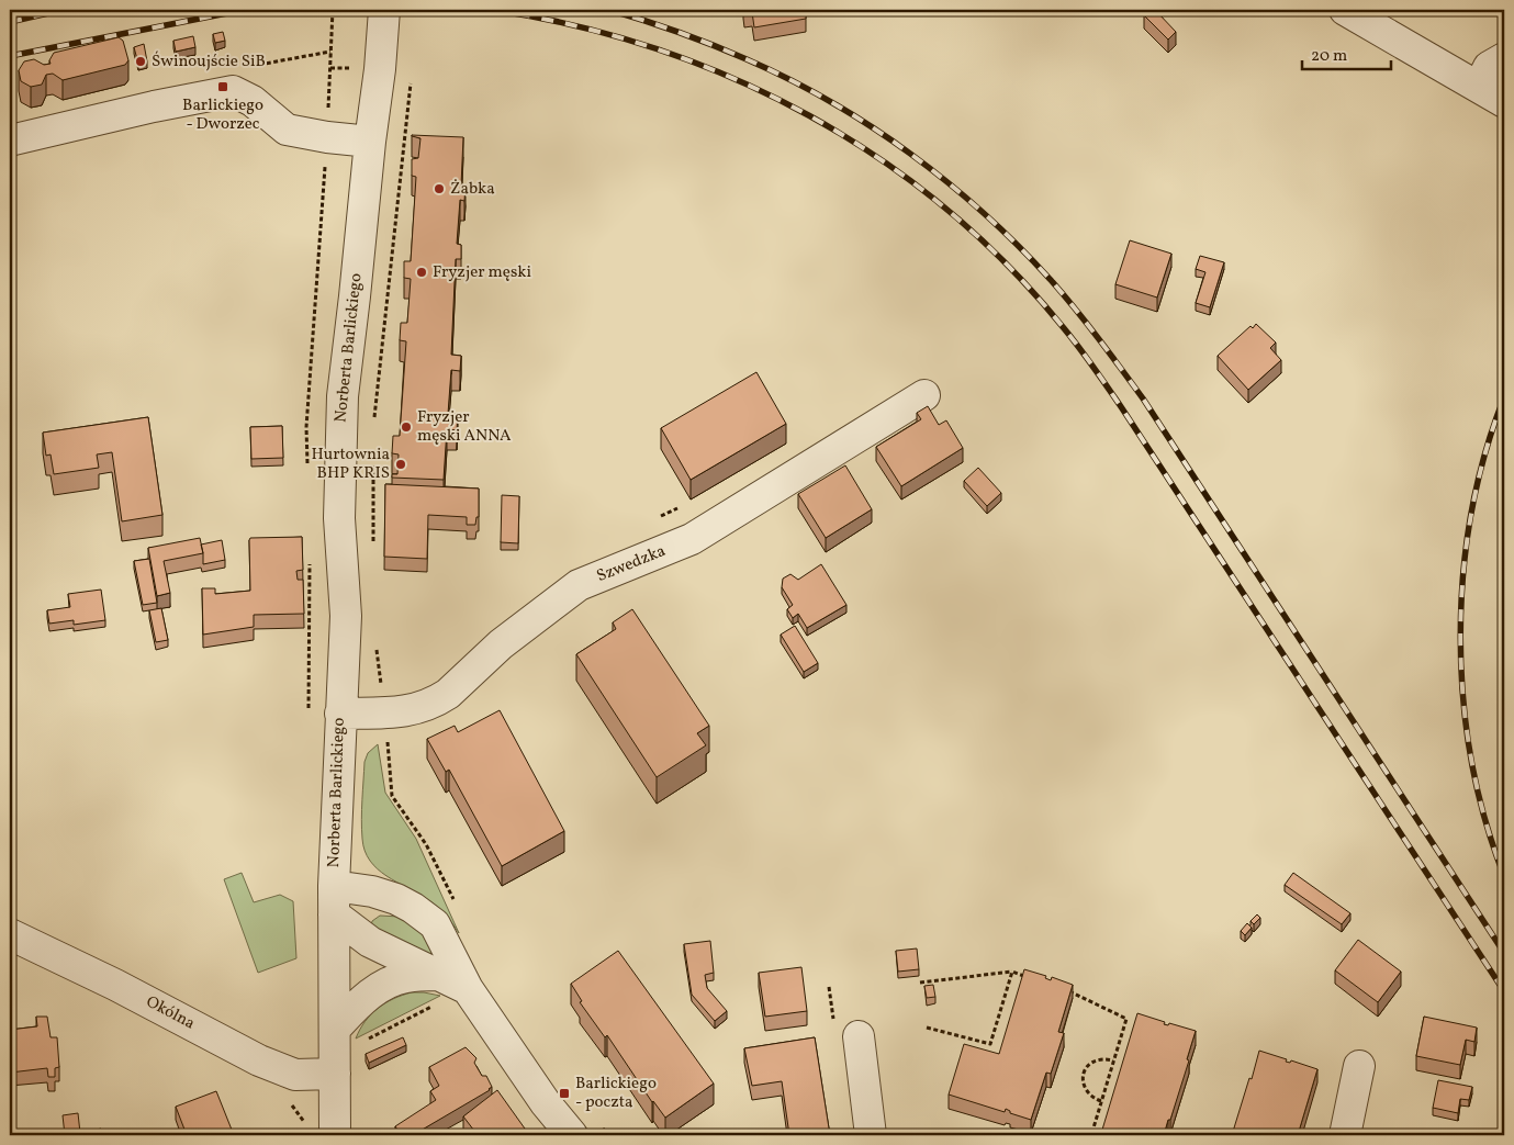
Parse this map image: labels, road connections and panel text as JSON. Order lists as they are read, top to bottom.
{
  "streets": {
    "street": ["Norberta Barlickiego", "Szwedzka", "Okólna"]
  },
  "crossings": [
    ["Norberta Barlickiego", "Szwedzka"],
    ["Norberta Barlickiego", "Okólna"]
  ],
  "places": {
    "other": [
      "Świnoujście SiB",
      "Żabka",
      "Fryzjer męski",
      "Fryzjer męski ANNA",
      "Hurtownia BHP KRIS"
    ],
    "transit": ["Barlickiego - Dworzec", "Barlickiego - poczta"]
  },
  "scale_bar": "20 m"
}
